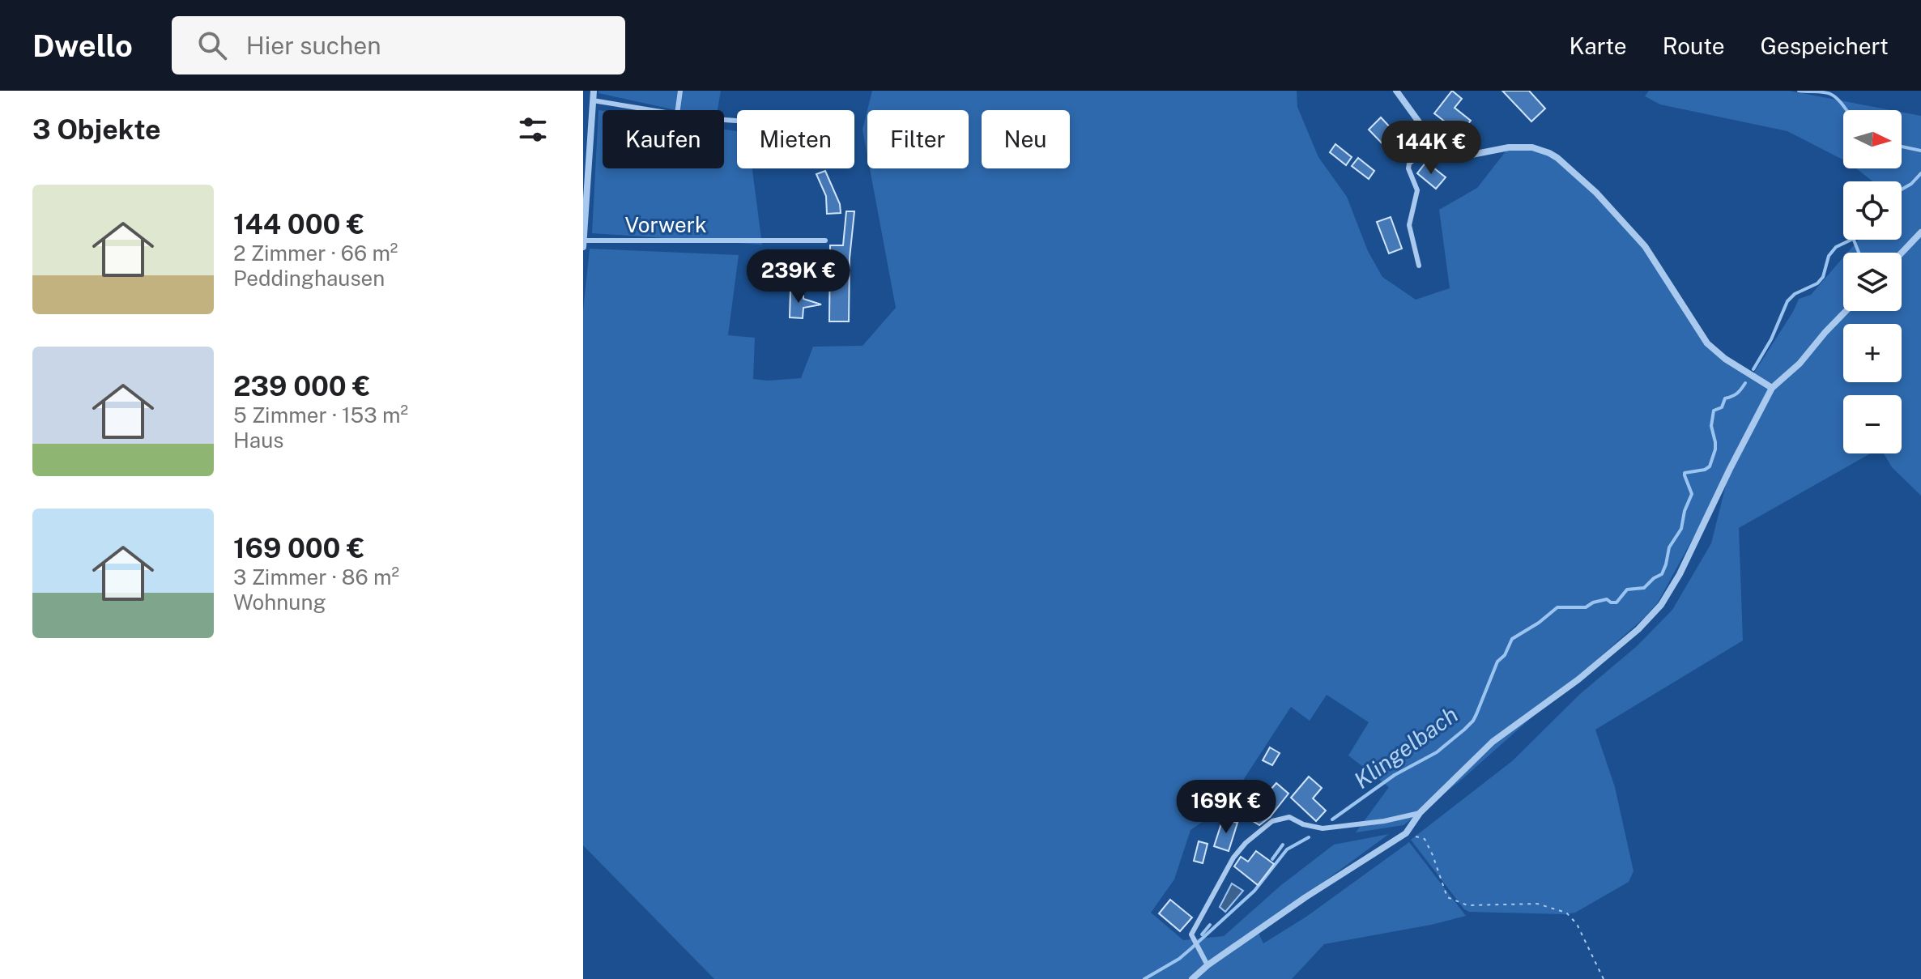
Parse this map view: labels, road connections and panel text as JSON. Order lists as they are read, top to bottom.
{
  "streets": {
    "lane": ["Vorwerk"]
  },
  "water": ["Klingelbach"],
  "north": "right",
  "page": {
    "header": "Dwello",
    "search": "Hier suchen",
    "nav": ["Karte", "Route", "Gespeichert"],
    "heading": "3 Objekte",
    "map_buttons": ["+", "−"],
    "chip": [
      "Kaufen",
      "Mieten",
      "Filter",
      "Neu"
    ],
    "price": ["144K €", "239K €", "169K €"],
    "list": [
      {
        "name": "144 000 €",
        "note": "2 Zimmer · 66 m² · Peddinghausen"
      },
      {
        "name": "239 000 €",
        "note": "5 Zimmer · 153 m² · Haus"
      },
      {
        "name": "169 000 €",
        "note": "3 Zimmer · 86 m² · Wohnung"
      }
    ]
  }
}
